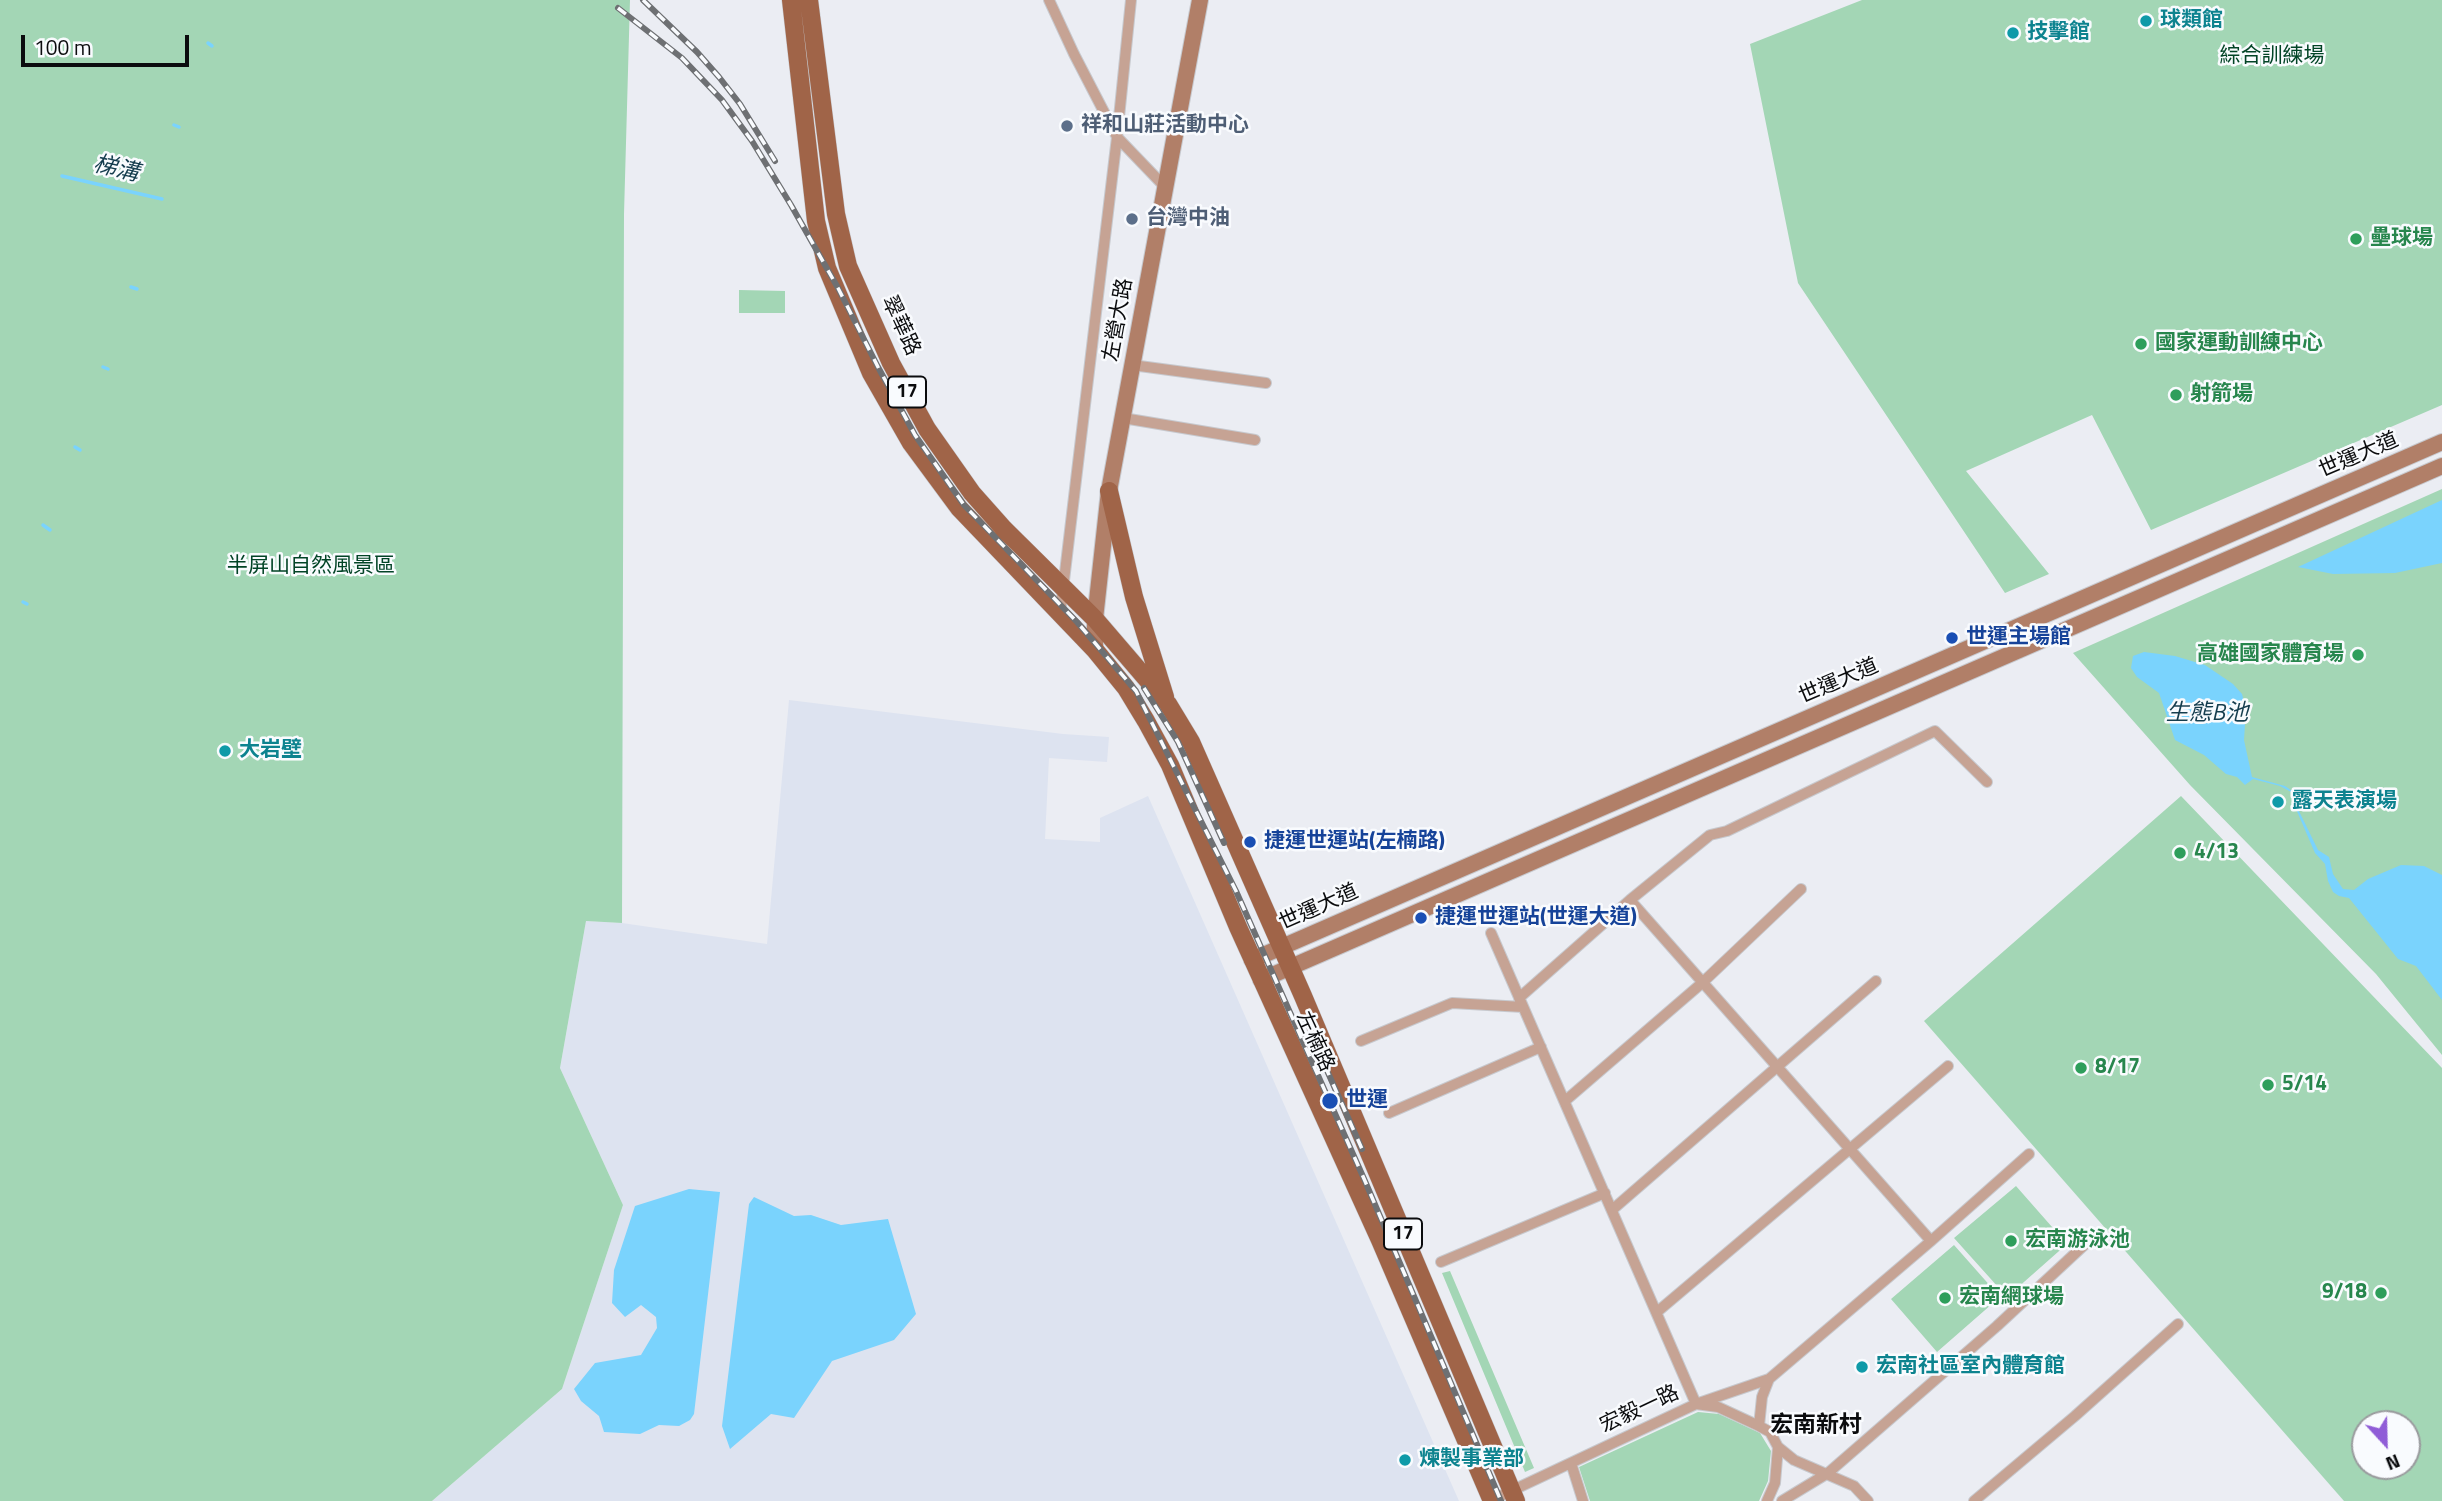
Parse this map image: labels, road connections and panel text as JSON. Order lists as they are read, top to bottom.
{
  "streets": {
    "main road": ["翠華路", "17", "左楠路"],
    "street": ["左營大路", "世運大道", "宏毅一路"]
  },
  "crossings": [
    ["左營大路", "翠華路"],
    ["左營大路", "左楠路"],
    ["翠華路", "左楠路"],
    ["世運大道", "左楠路"],
    ["左楠路", "宏毅一路"]
  ],
  "districts": ["宏南新村"],
  "water": ["梯溝", "生態B池"],
  "parks": ["綜合訓練場", "半屏山自然風景區"],
  "places": [
    "球類館",
    "技擊館",
    "祥和山莊活動中心",
    "台灣中油",
    "壘球場",
    "國家運動訓練中心",
    "射箭場",
    "世運主場館",
    "高雄國家體育場",
    "大岩壁",
    "露天表演場",
    "捷運世運站(左楠路)",
    "4/13",
    "捷運世運站(世運大道)",
    "8/17",
    "5/14",
    "世運",
    "宏南游泳池",
    "9/18",
    "宏南網球場",
    "宏南社區室內體育館",
    "煉製事業部"
  ],
  "scale_bar": "100 m",
  "north": "bottom"
}
